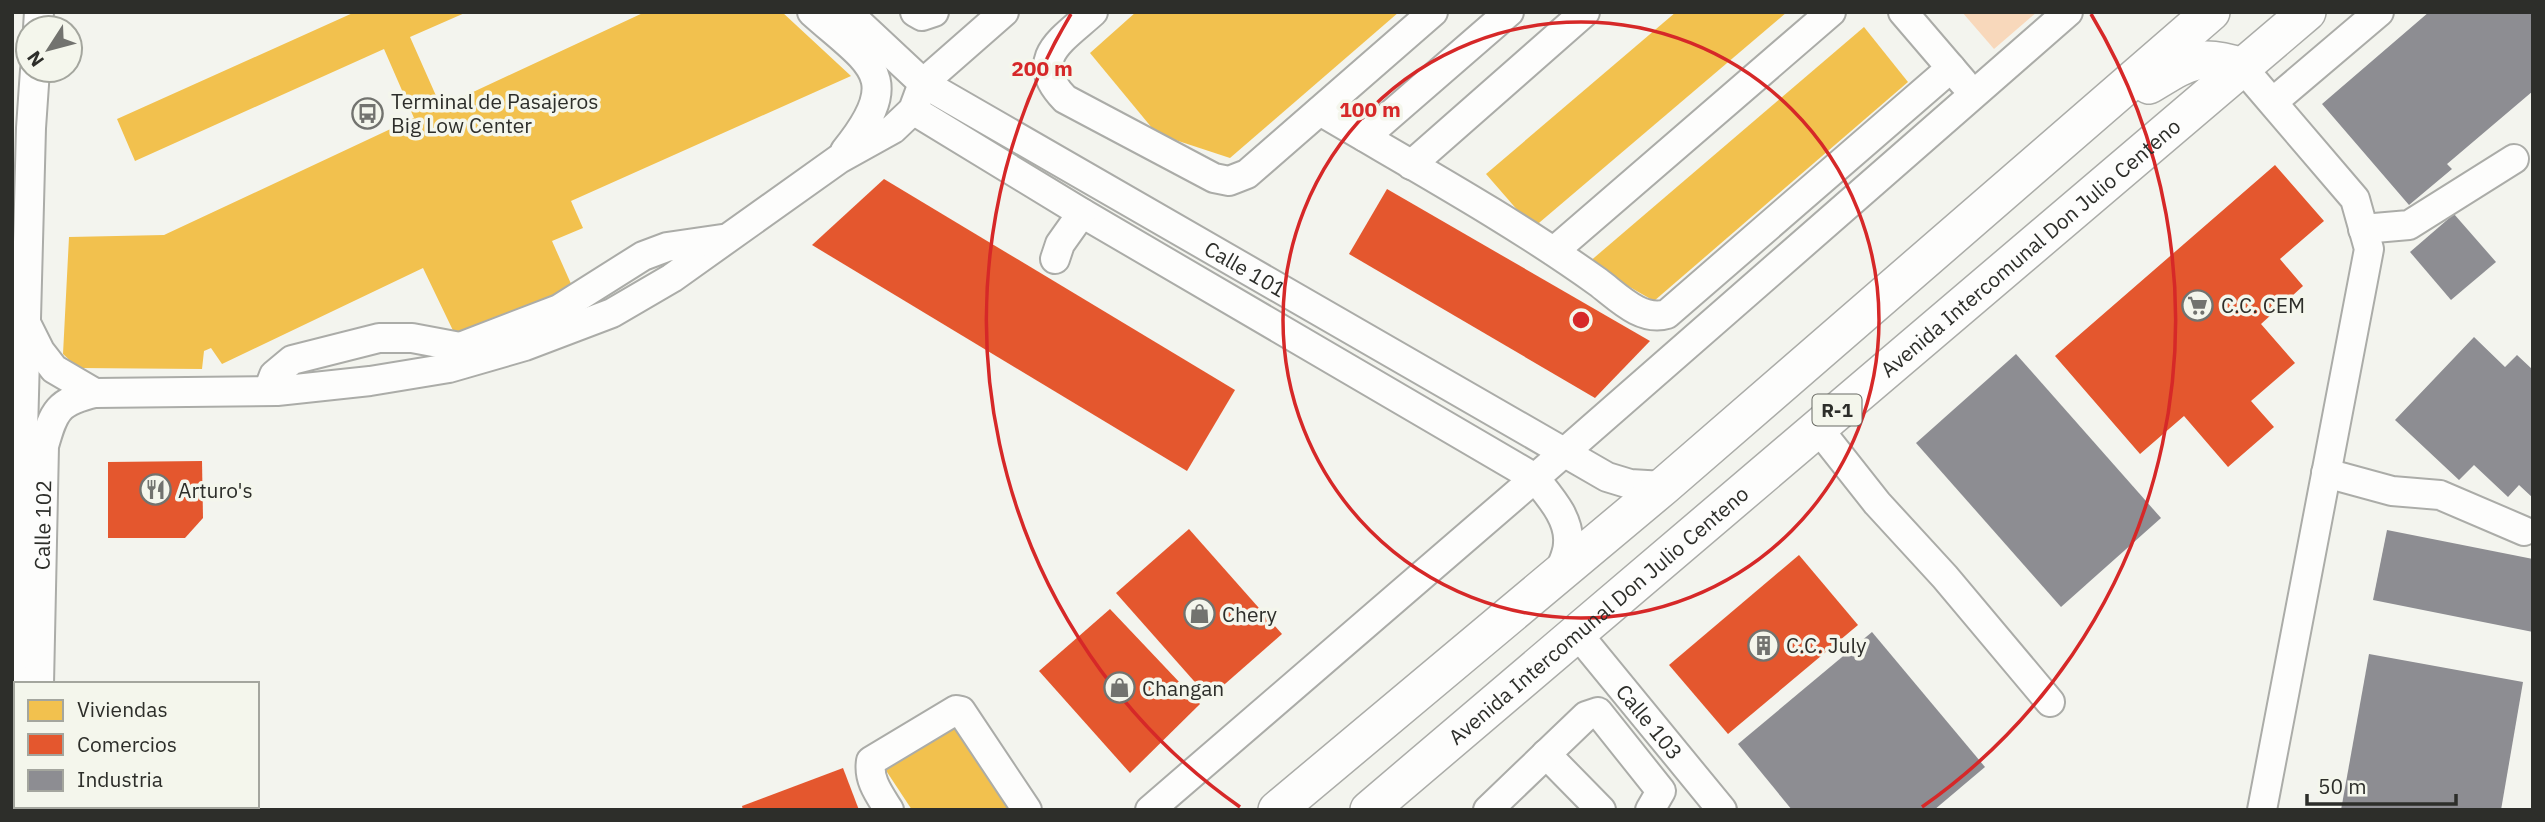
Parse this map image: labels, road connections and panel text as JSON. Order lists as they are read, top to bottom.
{
  "streets": {
    "main road": ["Avenida Intercomunal Don Julio Centeno", "R-1"],
    "street": ["Calle 101", "Calle 102", "Calle 103"]
  },
  "crossings": [
    ["Avenida Intercomunal Don Julio Centeno", "Calle 103"],
    ["Calle 101", "R-1"]
  ],
  "places": {
    "bus stop": ["Terminal de Pasajeros Big Low Center"],
    "supermarket": ["C.C. CEM"],
    "restaurant": ["Arturo's"],
    "shop": ["Chery", "Changan"],
    "building": ["C.C. July"]
  },
  "legend": ["Viviendas", "Comercios", "Industria"],
  "scale_bar": "50 m",
  "north": "bottom left",
  "rings": ["200 m", "100 m"]
}
